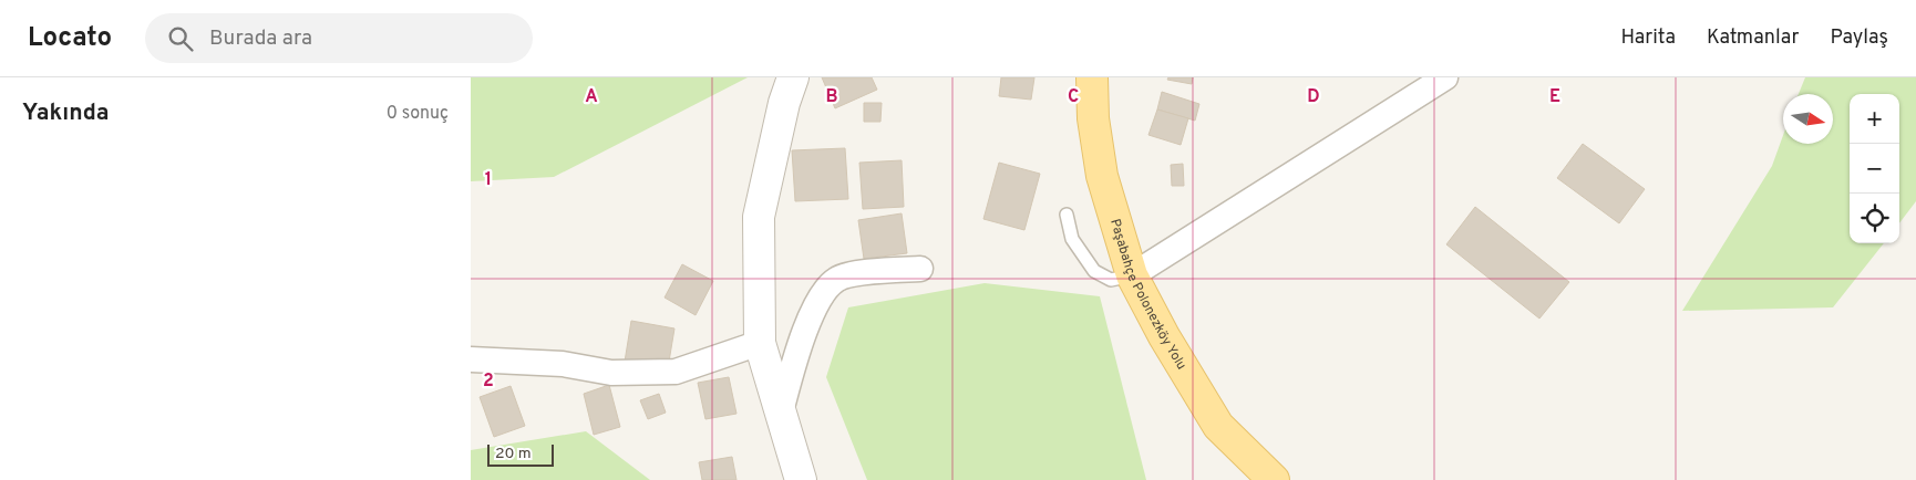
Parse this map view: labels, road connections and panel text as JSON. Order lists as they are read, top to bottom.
{
  "streets": {
    "main road": ["Paşabahçe Polonezköy Yolu"]
  },
  "scale_bar": "20 m",
  "north": "right",
  "page": {
    "header": "Locato",
    "search": "Burada ara",
    "nav": ["Harita", "Katmanlar", "Paylaş"],
    "heading": ["Yakında", "0 sonuç"],
    "map_buttons": ["+", "−"],
    "scale": "20 m"
  },
  "grid": {
    "columns": [
      "A",
      "B",
      "C",
      "D",
      "E"
    ],
    "rows": ["1", "2"]
  }
}
